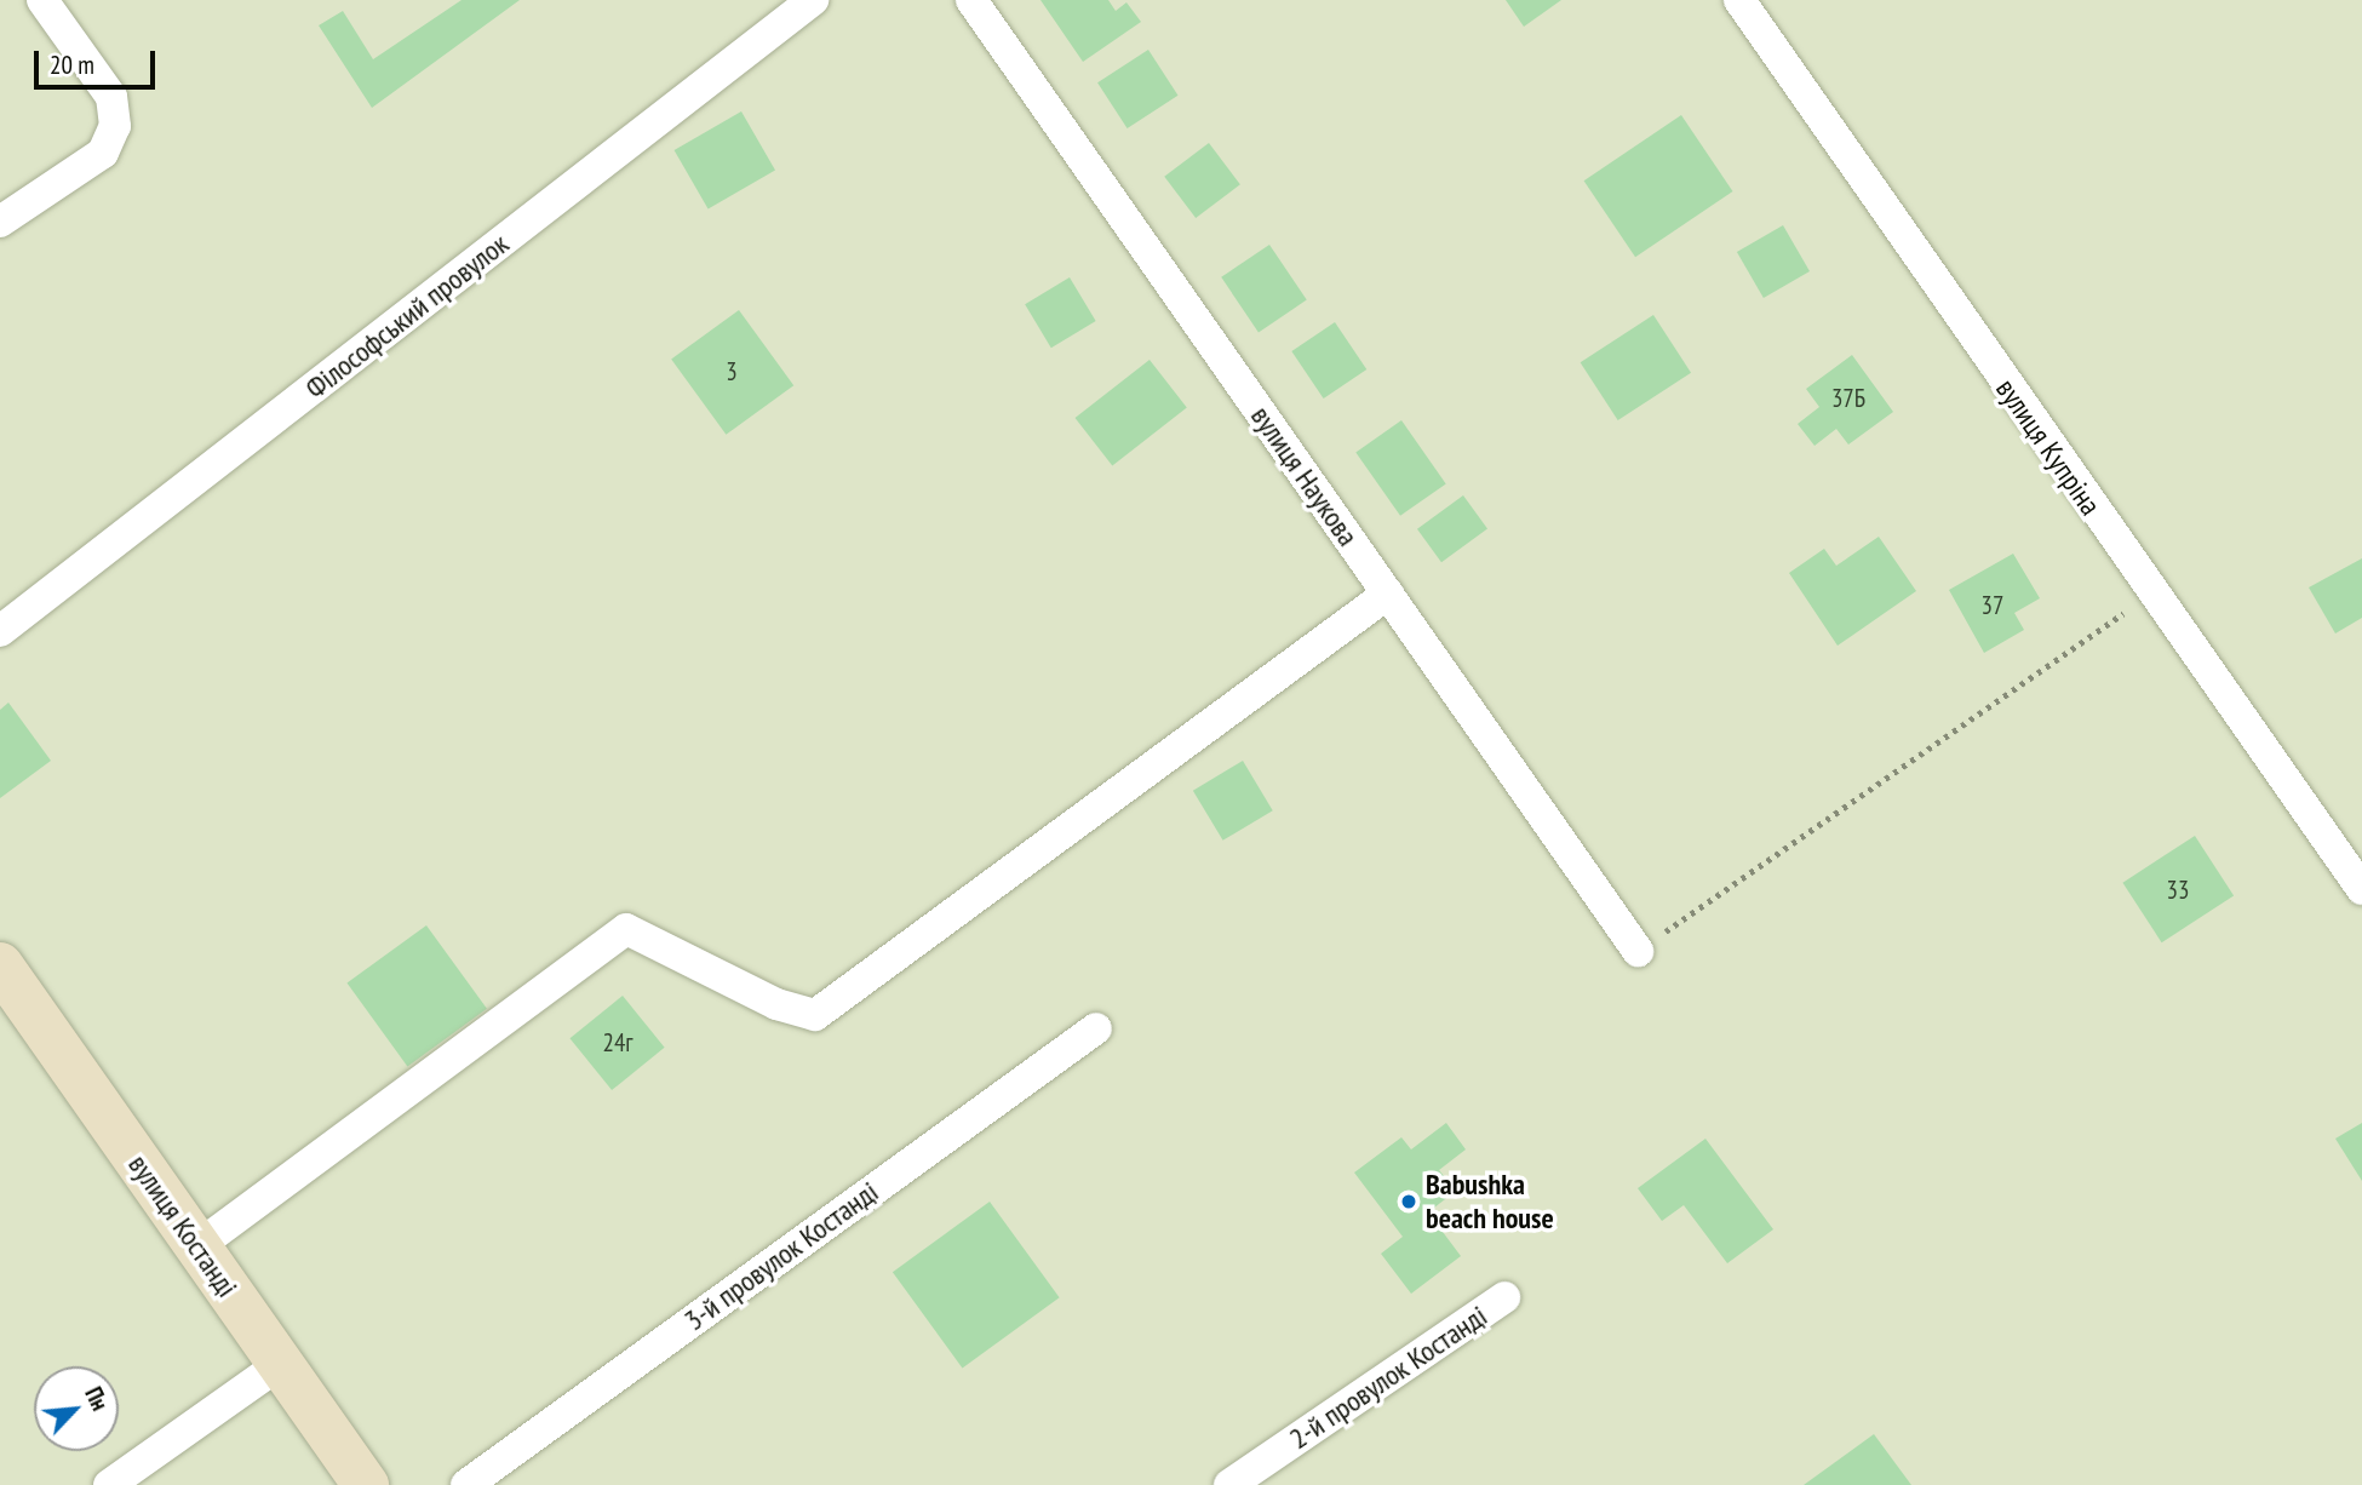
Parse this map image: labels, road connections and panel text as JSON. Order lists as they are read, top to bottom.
{
  "streets": {
    "street": [
      "Філософський провулок",
      "вулиця Купріна",
      "вулиця Наукова",
      "вулиця Костанді",
      "3-й провулок Костанді",
      "2-й провулок Костанді"
    ]
  },
  "places": ["Babushka beach house"],
  "house_numbers": [
    "3",
    "37Б",
    "37",
    "33",
    "24г"
  ],
  "scale_bar": "20 m",
  "north": "top right"
}
